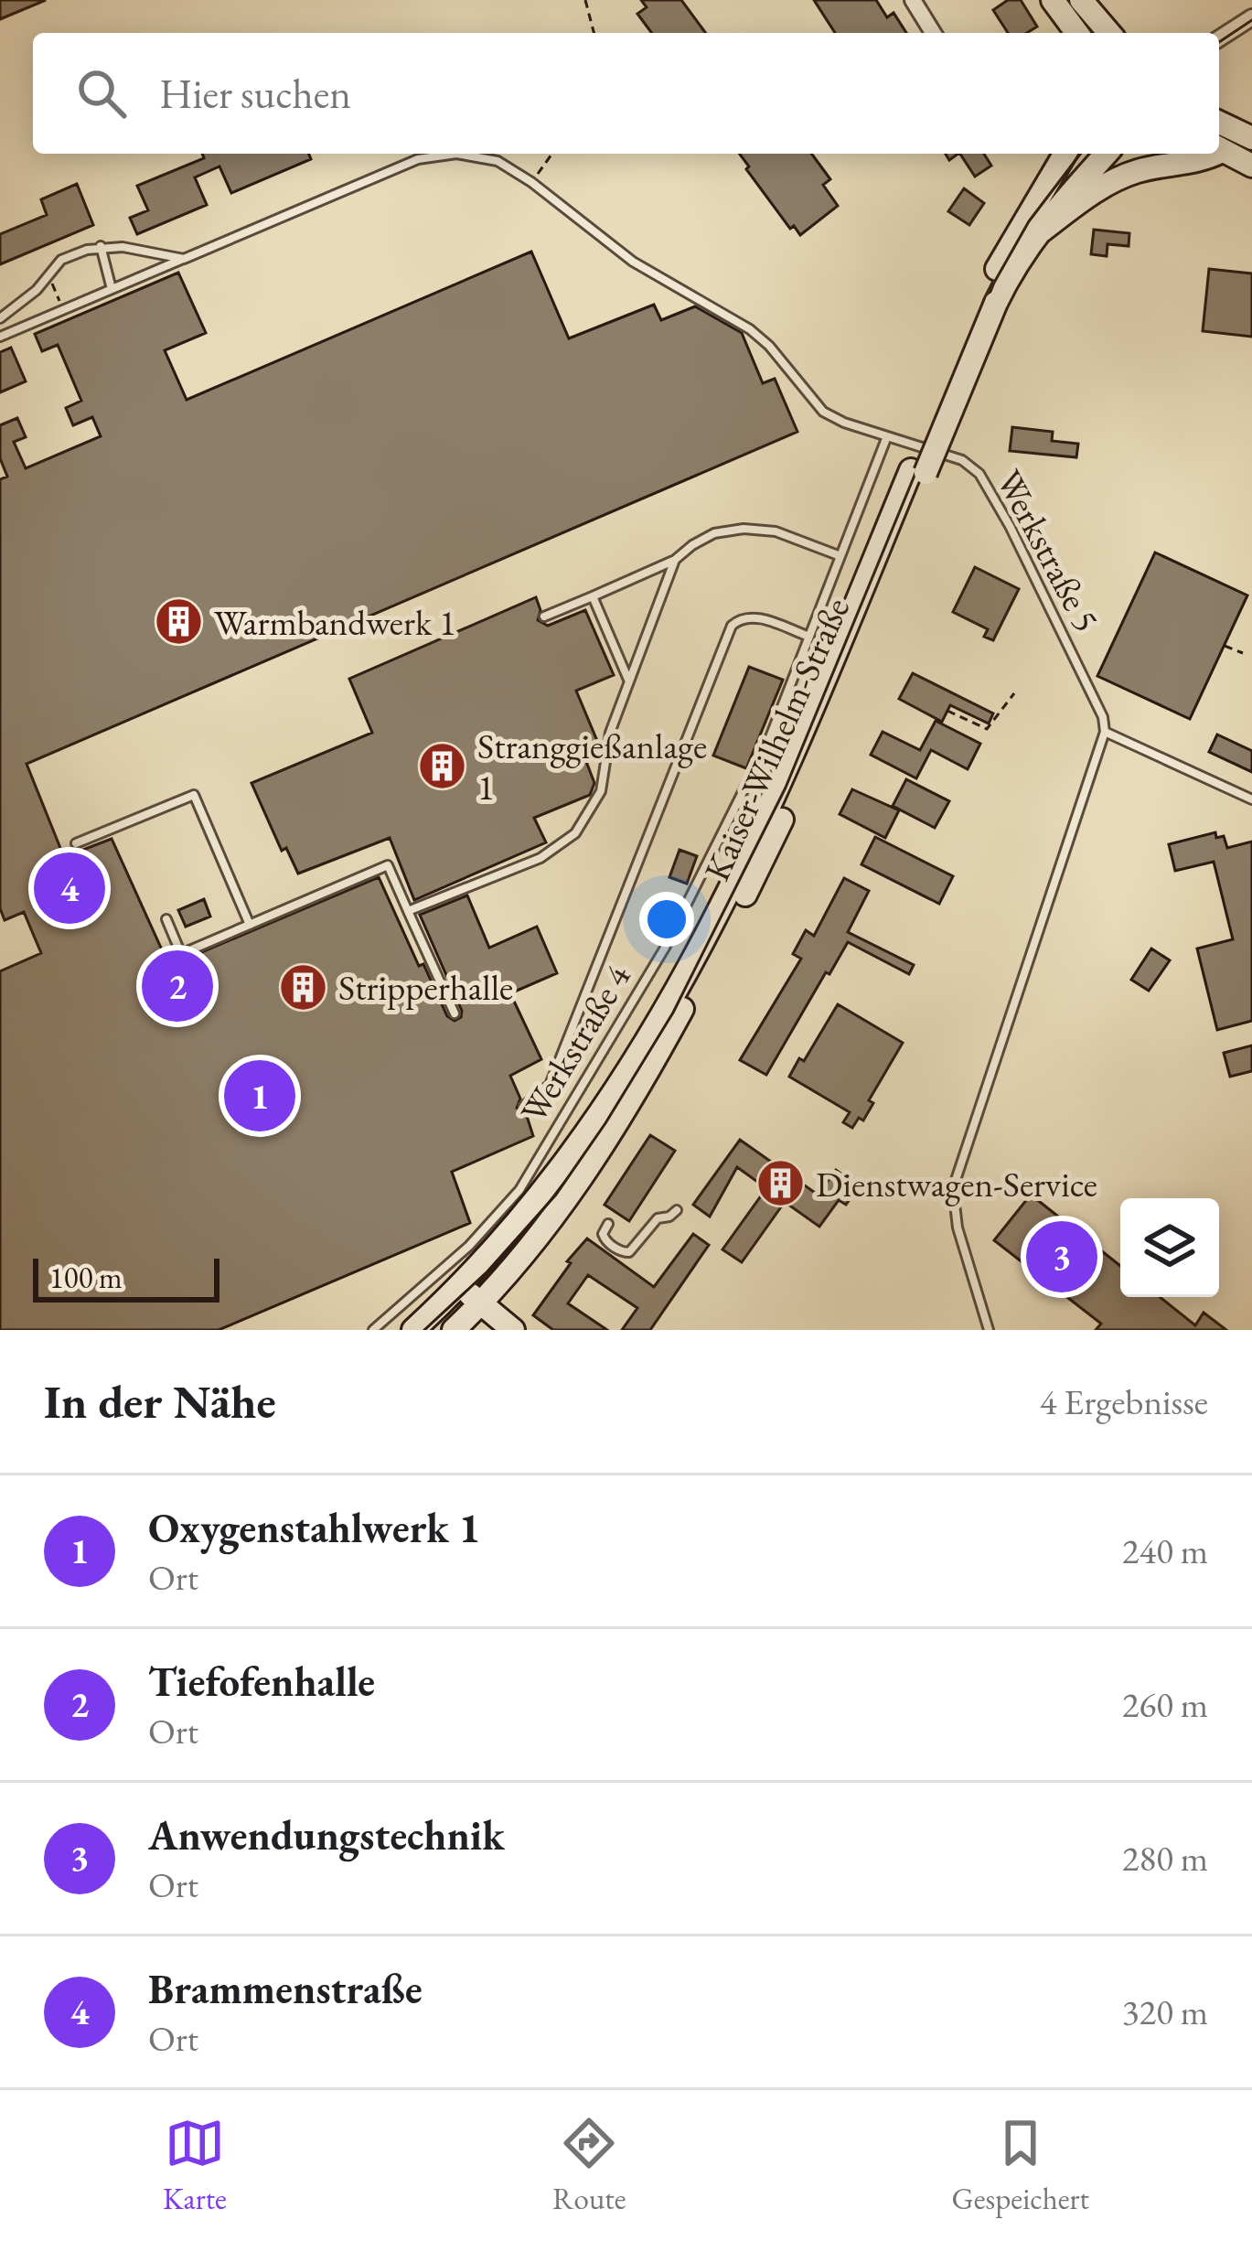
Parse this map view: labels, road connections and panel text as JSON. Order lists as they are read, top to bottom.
{
  "streets": {
    "main road": ["Kaiser-Wilhelm-Straße"],
    "lane": ["Werkstraße 5", "Werkstraße 4"]
  },
  "crossings": [
    ["Werkstraße 5", "Werkstraße 4"]
  ],
  "places": {
    "building": [
      "Warmbandwerk 1",
      "Stranggießanlage 1",
      "Stripperhalle",
      "Dienstwagen-Service"
    ]
  },
  "scale_bar": "100 m",
  "page": {
    "search": "Hier suchen",
    "pins": [
      "4",
      "2",
      "1",
      "3"
    ],
    "scale": "100 m",
    "heading": ["In der Nähe", "4 Ergebnisse"],
    "list": [
      {
        "mark": "1",
        "name": "Oxygenstahlwerk 1",
        "note": "Ort",
        "value": "240 m"
      },
      {
        "mark": "2",
        "name": "Tiefofenhalle",
        "note": "Ort",
        "value": "260 m"
      },
      {
        "mark": "3",
        "name": "Anwendungstechnik",
        "note": "Ort",
        "value": "280 m"
      },
      {
        "mark": "4",
        "name": "Brammenstraße",
        "note": "Ort",
        "value": "320 m"
      }
    ],
    "nav": ["Karte", "Route", "Gespeichert"]
  }
}
